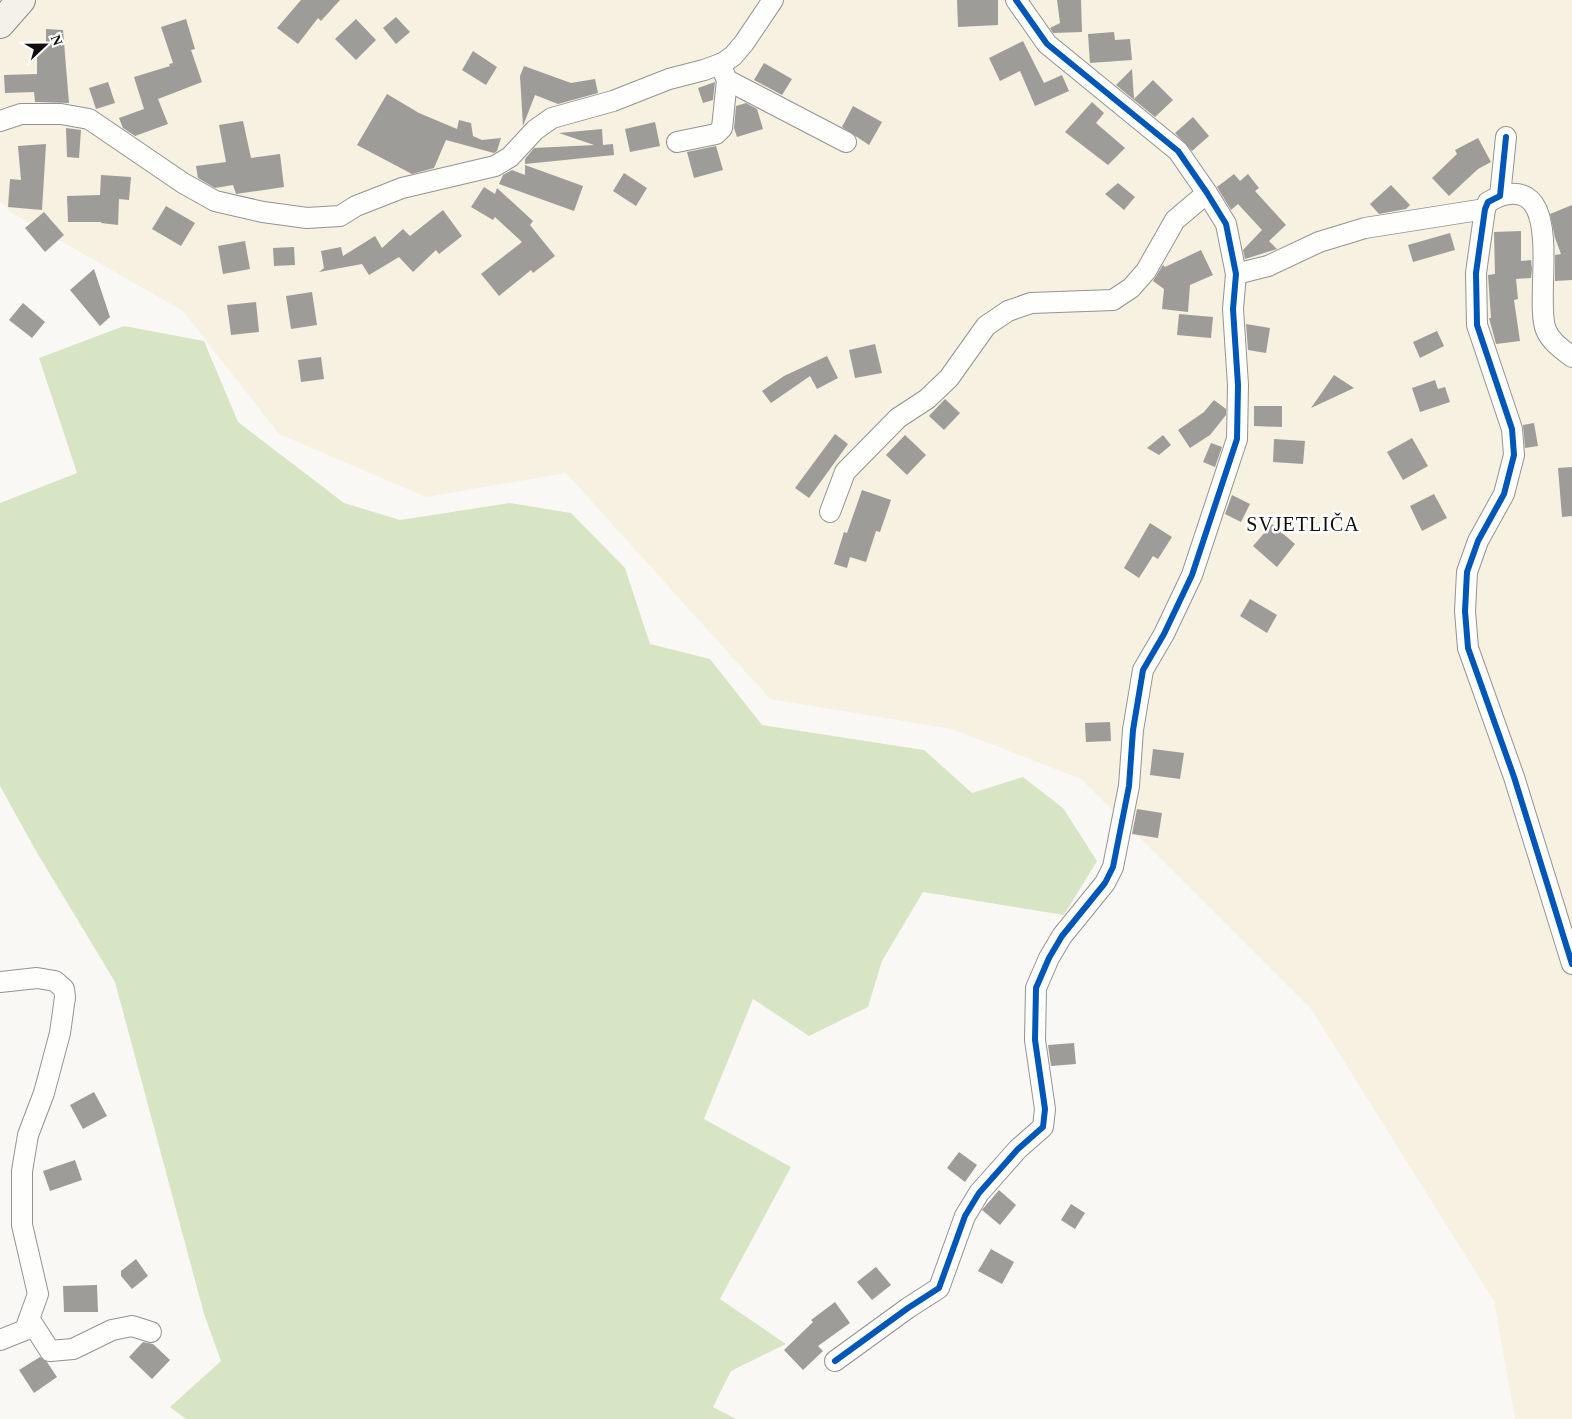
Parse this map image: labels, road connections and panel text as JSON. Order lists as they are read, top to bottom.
{
  "districts": ["SVJETLIČA"],
  "north": "right"
}
